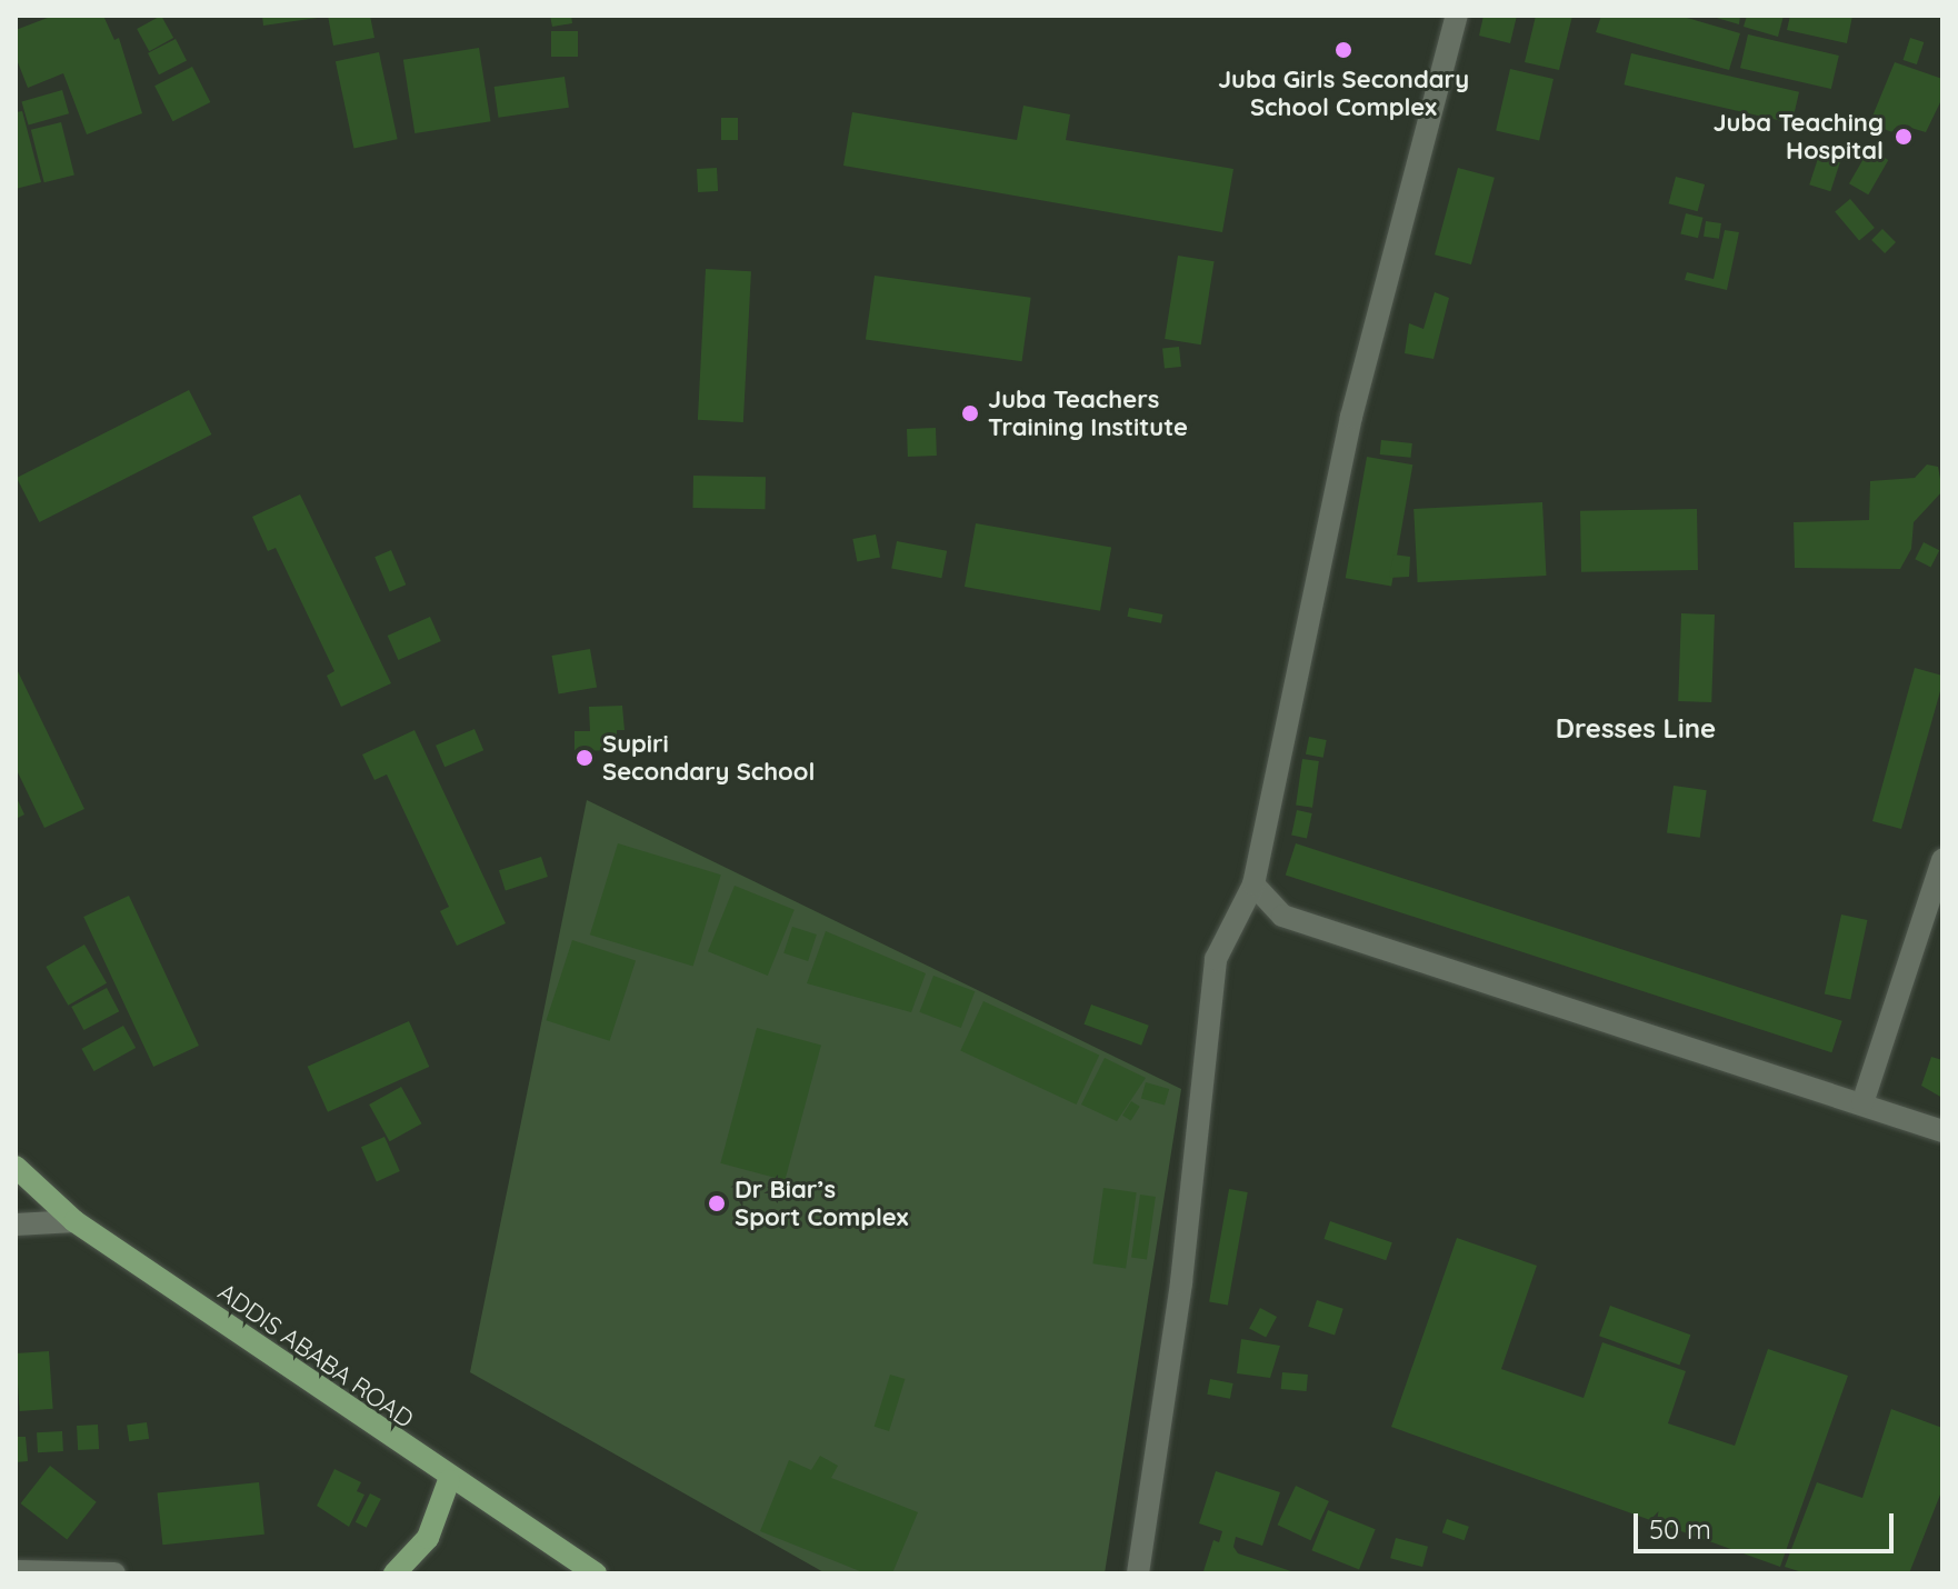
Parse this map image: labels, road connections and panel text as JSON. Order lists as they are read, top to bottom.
{
  "streets": {
    "main road": ["ADDIS ABABA ROAD"]
  },
  "districts": ["Dresses Line"],
  "places": [
    "Juba Girls Secondary School Complex",
    "Juba Teaching Hospital",
    "Juba Teachers Training Institute",
    "Supiri Secondary School",
    "Dr Biar’s Sport Complex"
  ],
  "scale_bar": "50 m"
}
